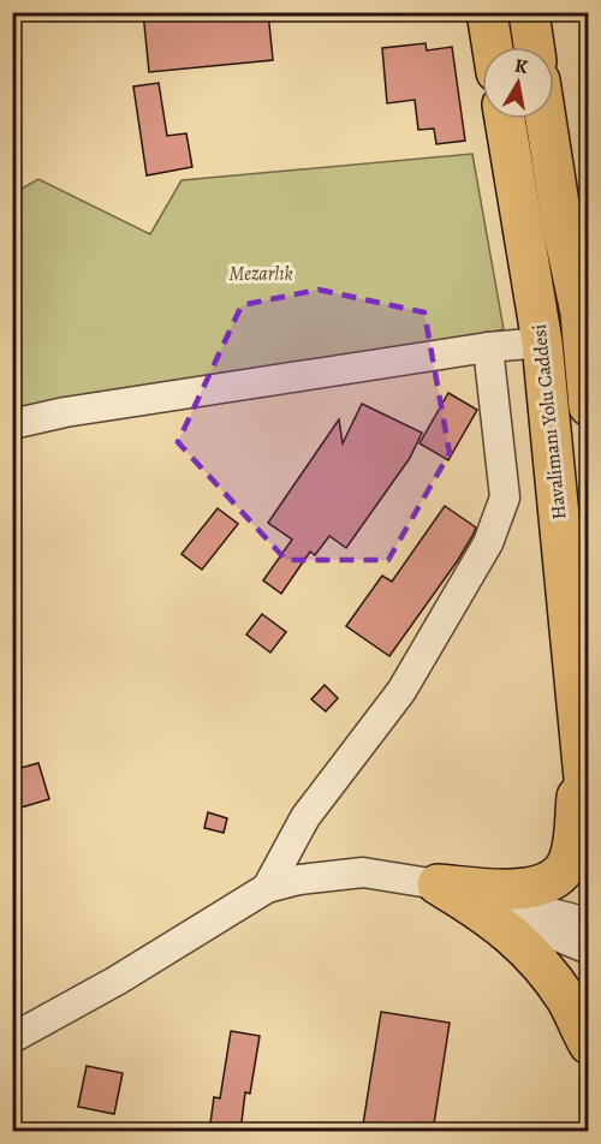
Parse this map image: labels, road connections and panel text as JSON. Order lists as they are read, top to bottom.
{
  "streets": {
    "highway": ["Havalimanı Yolu Caddesi"]
  },
  "parks": ["Mezarlık"],
  "north": "top"
}
